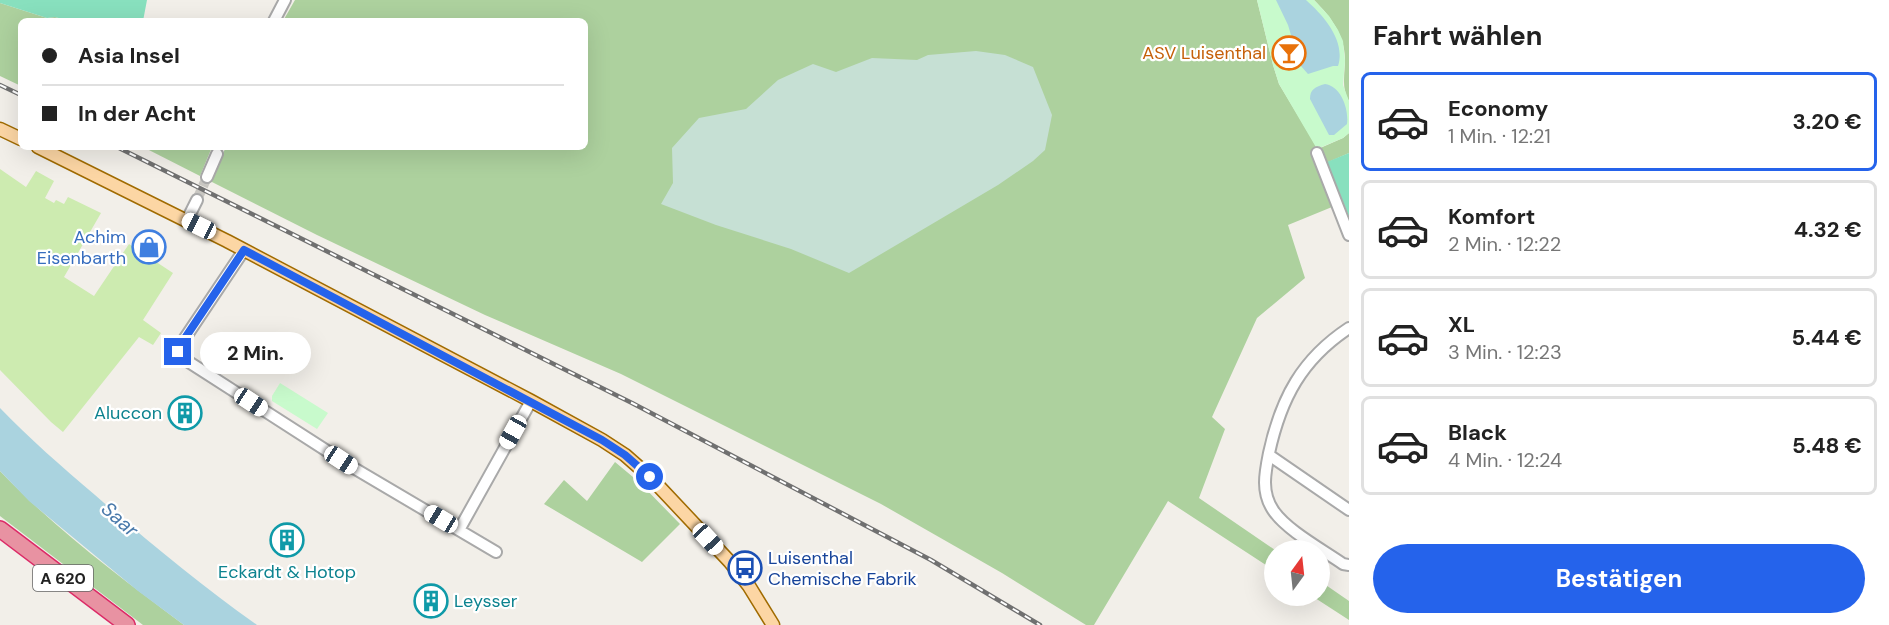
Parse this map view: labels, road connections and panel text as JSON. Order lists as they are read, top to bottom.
{
  "streets": {
    "highway": ["A 620"]
  },
  "water": ["Saar"],
  "places": {
    "bar": ["ASV Luisenthal"],
    "shop": ["Achim Eisenbarth"],
    "building": ["Aluccon", "Eckardt & Hotop", "Leysser"],
    "bus stop": ["Luisenthal Chemische Fabrik"]
  },
  "north": "top",
  "page": {
    "heading": "Fahrt wählen",
    "banner": ["Asia Insel", "In der Acht"],
    "list": [
      {
        "name": "Economy",
        "note": "1 Min. · 12:21",
        "value": "3.20 €"
      },
      {
        "name": "Komfort",
        "note": "2 Min. · 12:22",
        "value": "4.32 €"
      },
      {
        "name": "XL",
        "note": "3 Min. · 12:23",
        "value": "5.44 €"
      },
      {
        "name": "Black",
        "note": "4 Min. · 12:24",
        "value": "5.48 €"
      }
    ],
    "bubble": "2 Min.",
    "buttons": "Bestätigen"
  }
}
